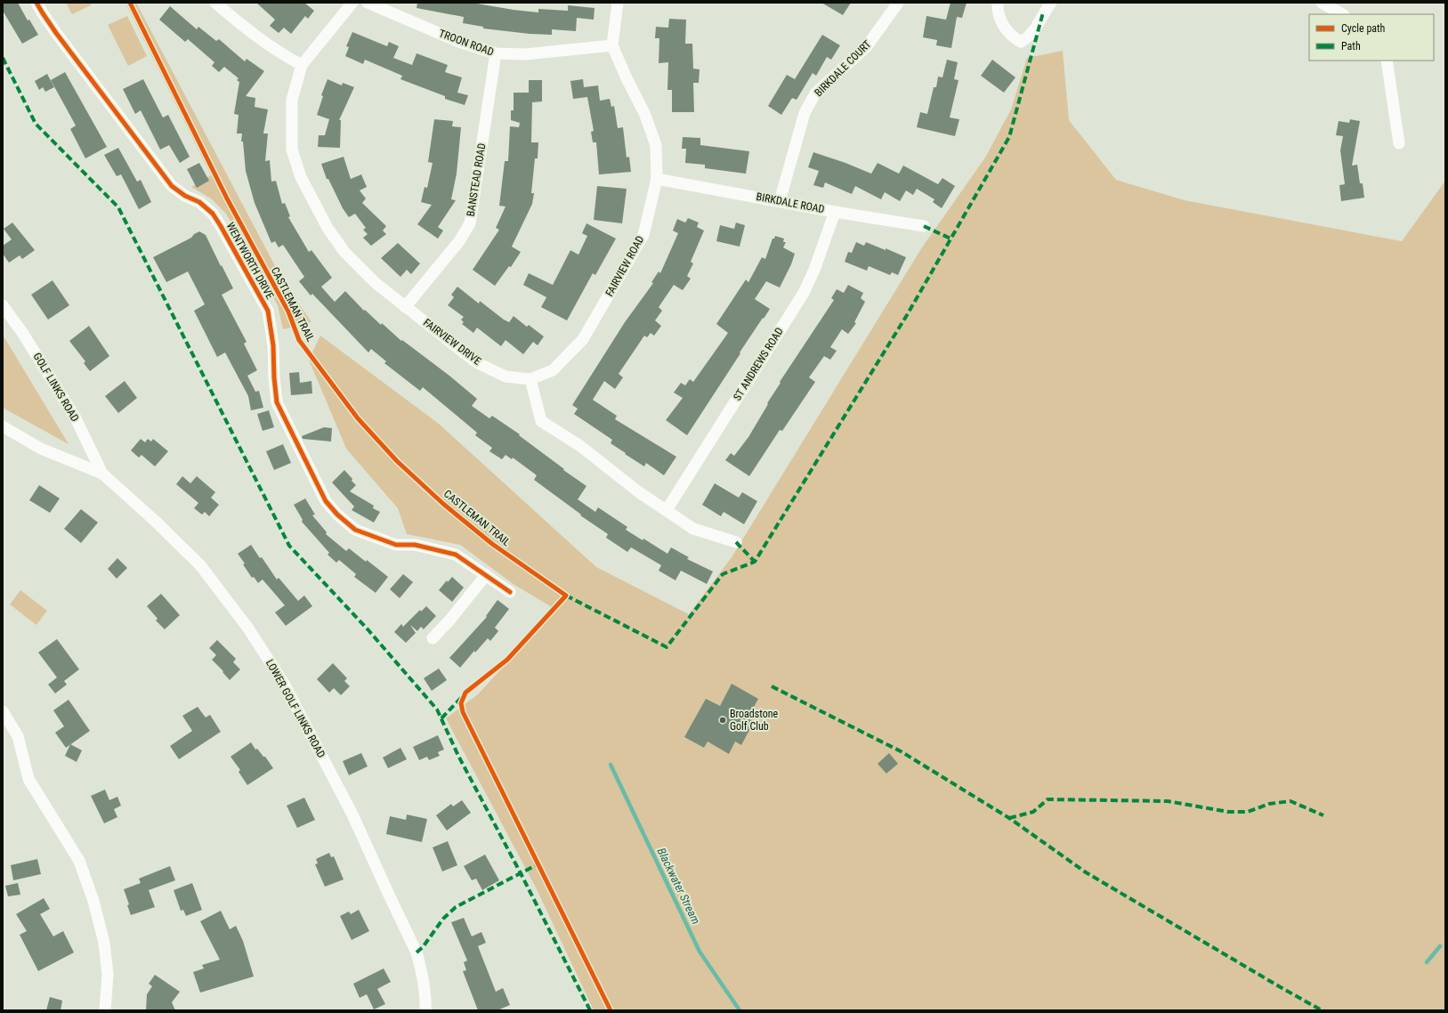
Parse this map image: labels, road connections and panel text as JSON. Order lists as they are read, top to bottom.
{
  "streets": {
    "street": [
      "TROON ROAD",
      "BIRKDALE COURT",
      "BANSTEAD ROAD",
      "BIRKDALE ROAD",
      "WENTWORTH DRIVE",
      "FAIRVIEW ROAD",
      "FAIRVIEW DRIVE",
      "ST ANDREWS ROAD",
      "GOLF LINKS ROAD",
      "LOWER GOLF LINKS ROAD"
    ],
    "cycle path": ["CASTLEMAN TRAIL"]
  },
  "crossings": [
    ["TROON ROAD", "BANSTEAD ROAD"],
    ["TROON ROAD", "FAIRVIEW ROAD"],
    ["BIRKDALE COURT", "BIRKDALE ROAD"],
    ["BANSTEAD ROAD", "FAIRVIEW DRIVE"],
    ["BIRKDALE ROAD", "FAIRVIEW ROAD"],
    ["BIRKDALE ROAD", "ST ANDREWS ROAD"],
    ["FAIRVIEW ROAD", "FAIRVIEW DRIVE"],
    ["GOLF LINKS ROAD", "LOWER GOLF LINKS ROAD"]
  ],
  "water": ["Blackwater Stream"],
  "places": ["Broadstone Golf Club"],
  "legend": ["Cycle path", "Path"]
}
